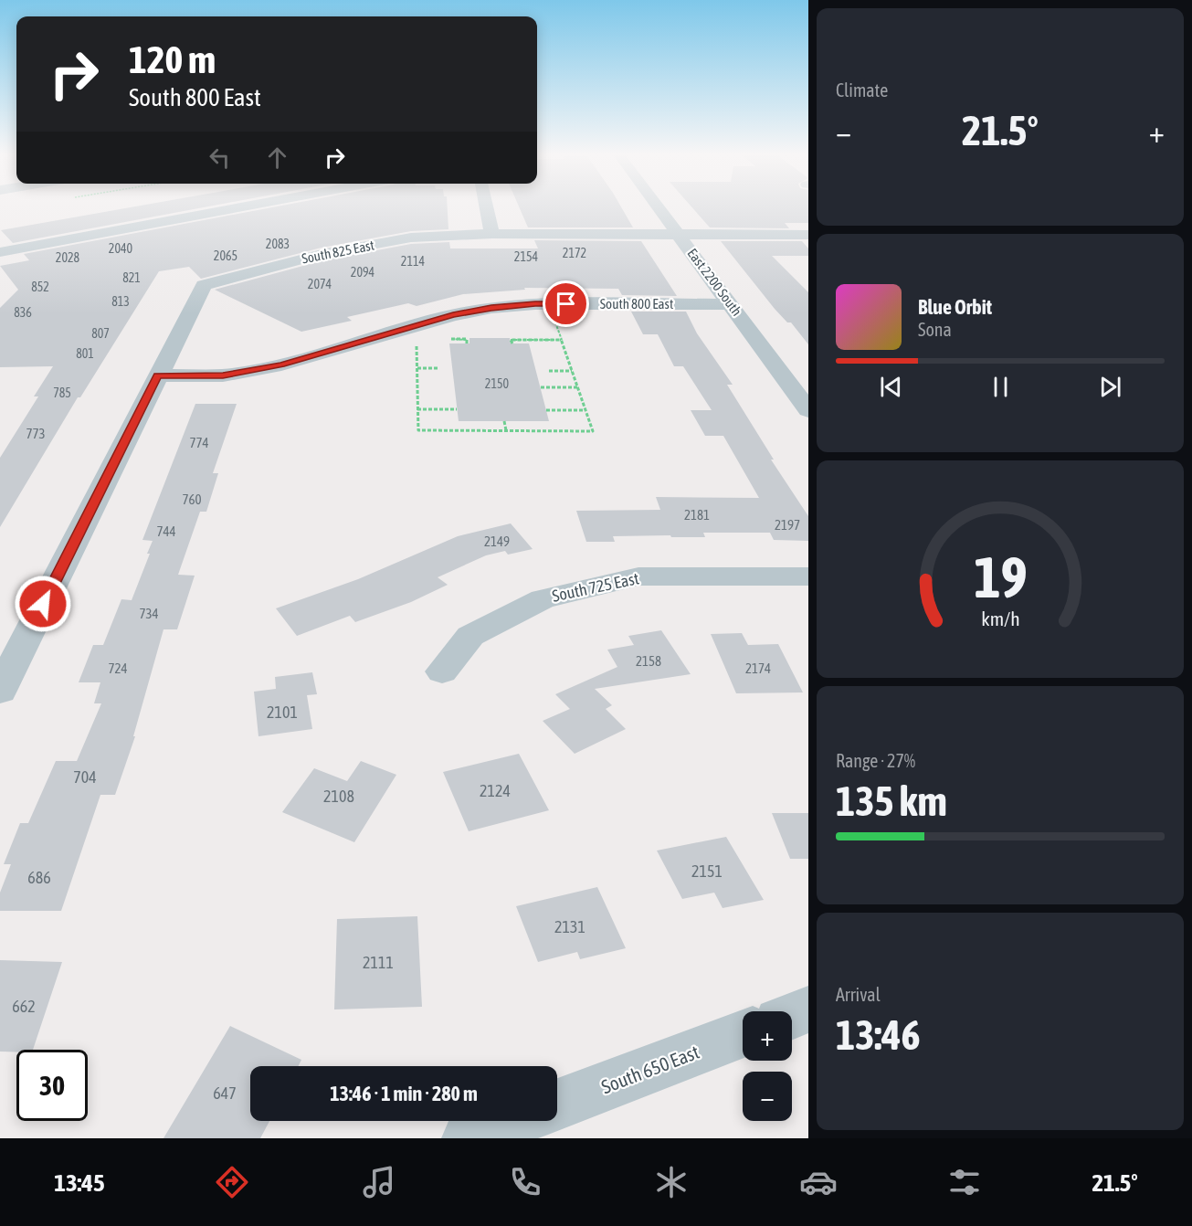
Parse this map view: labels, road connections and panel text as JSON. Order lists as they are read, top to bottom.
{
  "streets": {
    "street": [
      "South 825 East",
      "East 2200 South",
      "South 800 East",
      "South 725 East",
      "South 650 East"
    ]
  },
  "crossings": [
    ["South 825 East", "East 2200 South"],
    ["South 825 East", "South 800 East"],
    ["East 2200 South", "South 800 East"]
  ],
  "house_numbers": [
    "2083",
    "2040",
    "2172",
    "2065",
    "2154",
    "2028",
    "2114",
    "2094",
    "821",
    "2074",
    "852",
    "813",
    "836",
    "807",
    "801",
    "2150",
    "785",
    "773",
    "774",
    "760",
    "2181",
    "2197",
    "744",
    "2149",
    "734",
    "2158",
    "724",
    "2174",
    "2101",
    "704",
    "2124",
    "2108",
    "2151",
    "686",
    "2131",
    "2111",
    "662",
    "647"
  ],
  "page": {
    "tile": [
      "Climate",
      ["Range · 27%", "135 km"],
      ["Arrival", "13:46"]
    ],
    "turn": ["120 m", "South 800 East"],
    "heat": ["−", "21.5°", "+"],
    "song": ["Blue Orbit", "Sona"],
    "map_buttons": ["+", "−"],
    "limit": "30",
    "trip": "13:46 · 1 min · 280 m",
    "tabs": ["13:45", "21.5°"],
    "gauge": ["19", "km/h"]
  }
}
